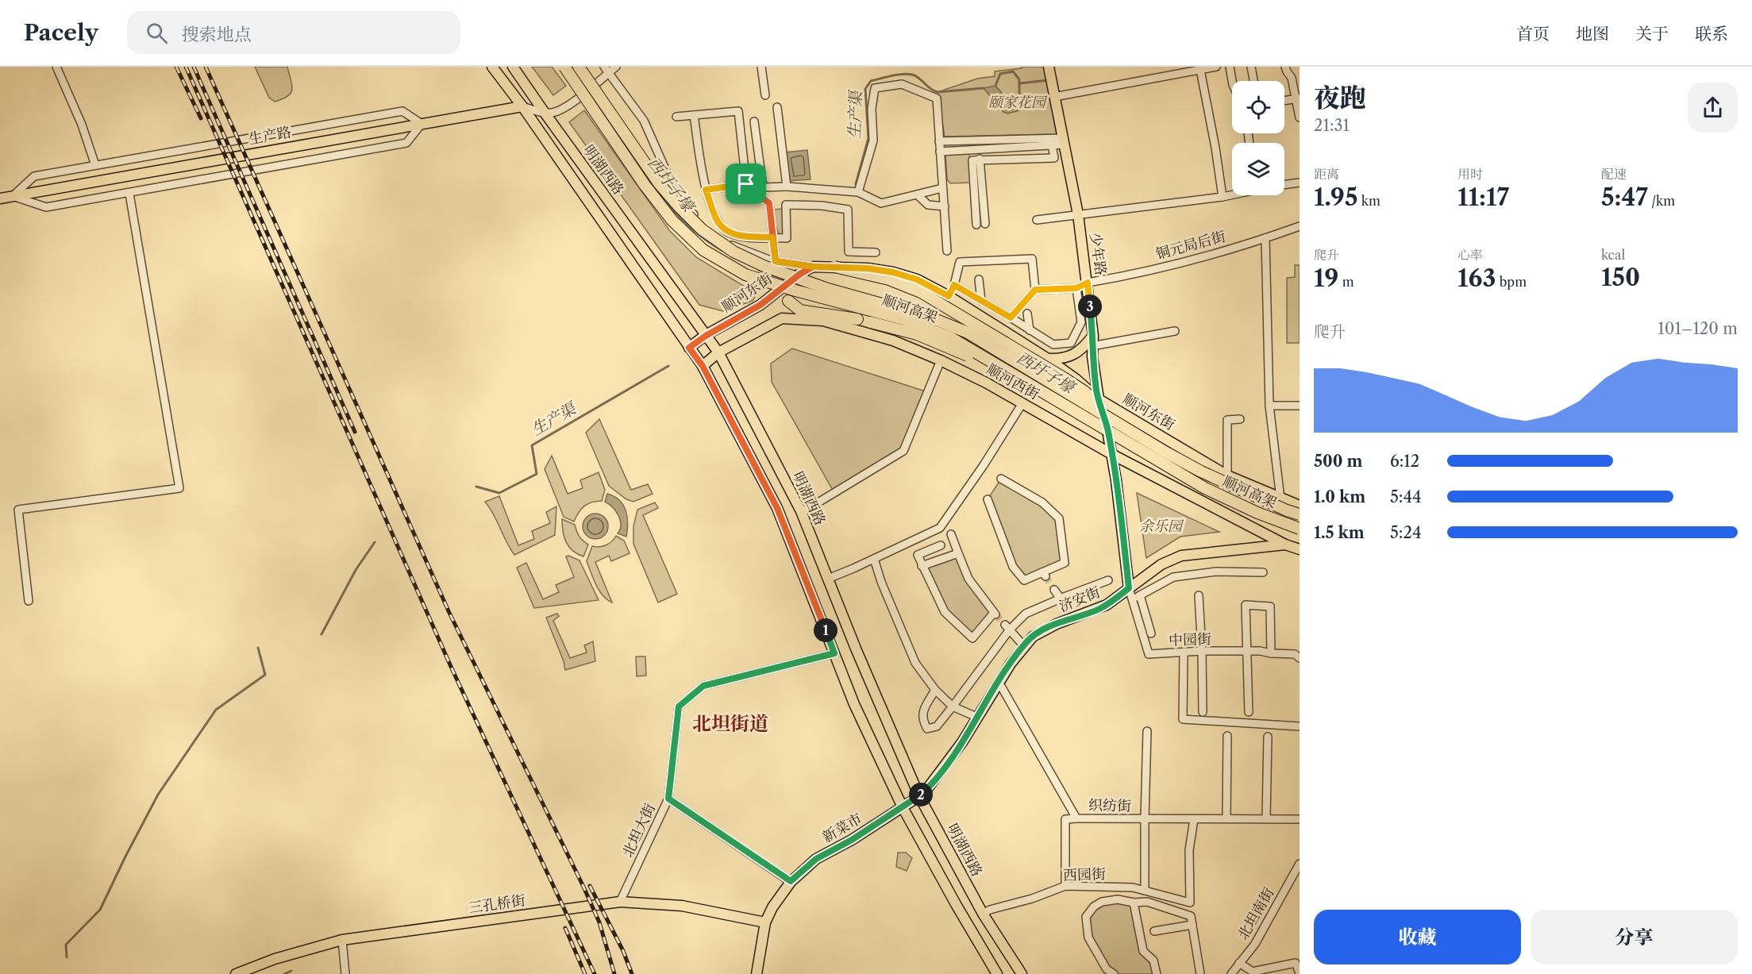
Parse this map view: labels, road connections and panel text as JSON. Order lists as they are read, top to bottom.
{
  "streets": {
    "highway": ["顺河高架"],
    "main road": [
      "生产路",
      "明湖西路",
      "少年路",
      "顺河东街",
      "顺河西街",
      "济安街",
      "新菜市",
      "三孔桥街"
    ],
    "street": [
      "铜元局后街",
      "中园街",
      "织纺街",
      "北坦大街",
      "西园街",
      "北坦南街"
    ]
  },
  "crossings": [
    ["生产路", "明湖西路"],
    ["明湖西路", "顺河东街"],
    ["明湖西路", "顺河西街"],
    ["明湖西路", "济安街"],
    ["明湖西路", "西园街"],
    ["铜元局后街", "少年路"],
    ["少年路", "顺河东街"],
    ["少年路", "顺河高架"],
    ["少年路", "顺河西街"],
    ["少年路", "济安街"],
    ["少年路", "中园街"],
    ["顺河西街", "济安街"],
    ["济安街", "中园街"],
    ["济安街", "织纺街"],
    ["济安街", "新菜市"],
    ["织纺街", "西园街"],
    ["新菜市", "三孔桥街"],
    ["北坦大街", "三孔桥街"]
  ],
  "districts": ["北坦街道"],
  "water": ["生产渠", "西圩子壕"],
  "parks": ["颐家花园", "余乐园"],
  "page": {
    "header": "Pacely",
    "search": "搜索地点",
    "nav": [
      "首页",
      "地图",
      "关于",
      "联系"
    ],
    "heading": ["夜跑", "21:31"],
    "stats": [
      ["距离", "1.95 km"],
      ["用时", "11:17"],
      ["配速", "5:47 /km"],
      ["爬升", "19 m"],
      ["心率", "163 bpm"],
      ["kcal", "150"]
    ],
    "pins": ["3", "1", "2"],
    "chart": ["爬升", "101–120 m"],
    "list": [
      {
        "name": "500 m",
        "note": "6:12"
      },
      {
        "name": "1.0 km",
        "note": "5:44"
      },
      {
        "name": "1.5 km",
        "note": "5:24"
      }
    ],
    "buttons": ["收藏", "分享"]
  }
}
